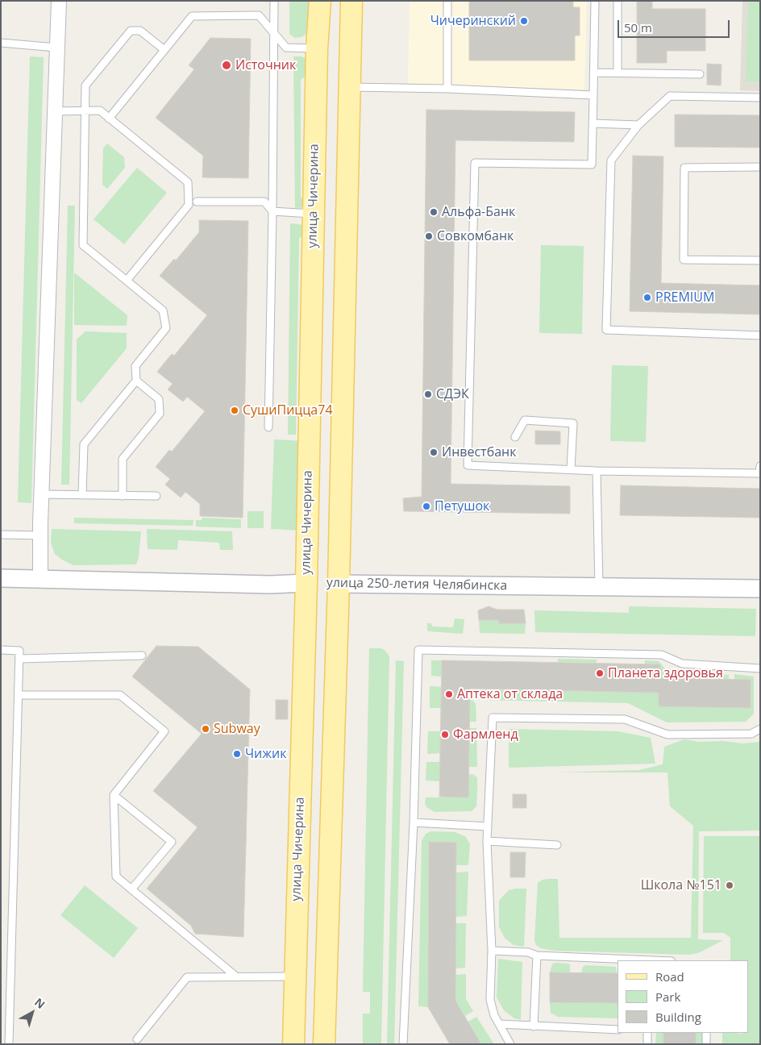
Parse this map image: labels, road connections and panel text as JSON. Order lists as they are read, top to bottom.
{
  "streets": {
    "main road": ["улица Чичерина", "улица 250-летия Челябинска"]
  },
  "crossings": [
    ["улица Чичерина", "улица 250-летия Челябинска"]
  ],
  "places": [
    "Чичеринский",
    "Источник",
    "Альфа-Банк",
    "Совкомбанк",
    "PREMIUM",
    "СДЭК",
    "СушиПицца74",
    "Инвестбанк",
    "Петушок",
    "Планета здоровья",
    "Аптека от склада",
    "Subway",
    "Фармленд",
    "Чижик",
    "Школа №151"
  ],
  "legend": ["Road", "Park", "Building"],
  "scale_bar": "50 m",
  "north": "top right"
}
